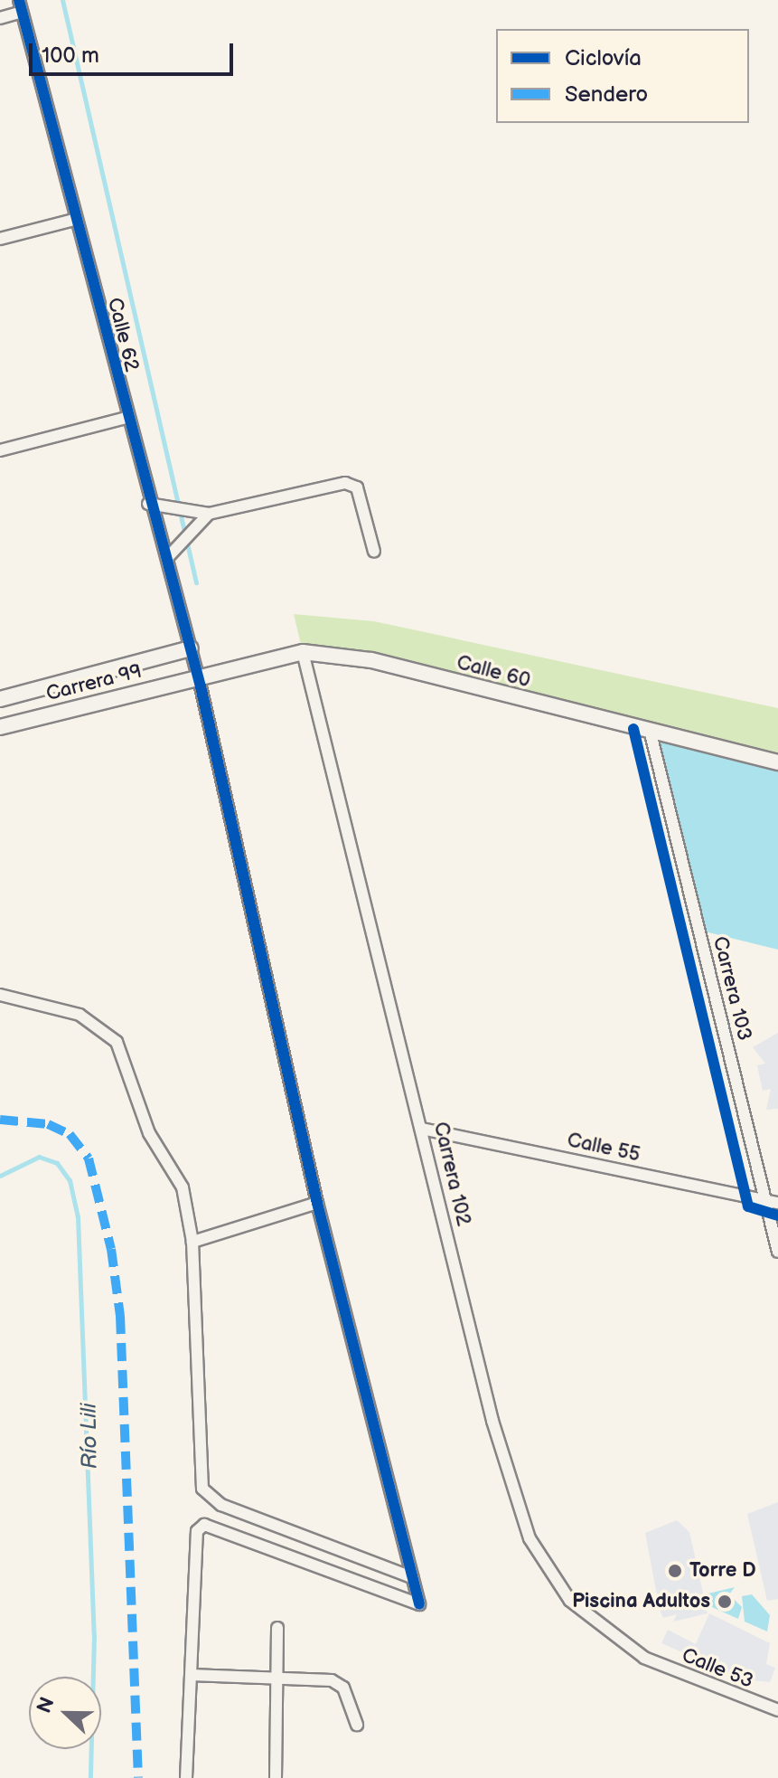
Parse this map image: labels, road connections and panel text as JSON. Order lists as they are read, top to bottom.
{
  "streets": {
    "street": [
      "Calle 62",
      "Calle 60",
      "Carrera 99",
      "Carrera 103",
      "Calle 55",
      "Carrera 102",
      "Calle 53"
    ]
  },
  "crossings": [
    ["Calle 62", "Calle 60"],
    ["Calle 62", "Carrera 99"],
    ["Calle 60", "Carrera 99"],
    ["Calle 60", "Carrera 103"],
    ["Calle 60", "Carrera 102"],
    ["Carrera 103", "Calle 55"],
    ["Calle 55", "Carrera 102"],
    ["Carrera 102", "Calle 53"]
  ],
  "water": ["Río Lili"],
  "places": ["Torre D", "Piscina Adultos"],
  "legend": ["Ciclovía", "Sendero"],
  "scale_bar": "100 m",
  "north": "left"
}
